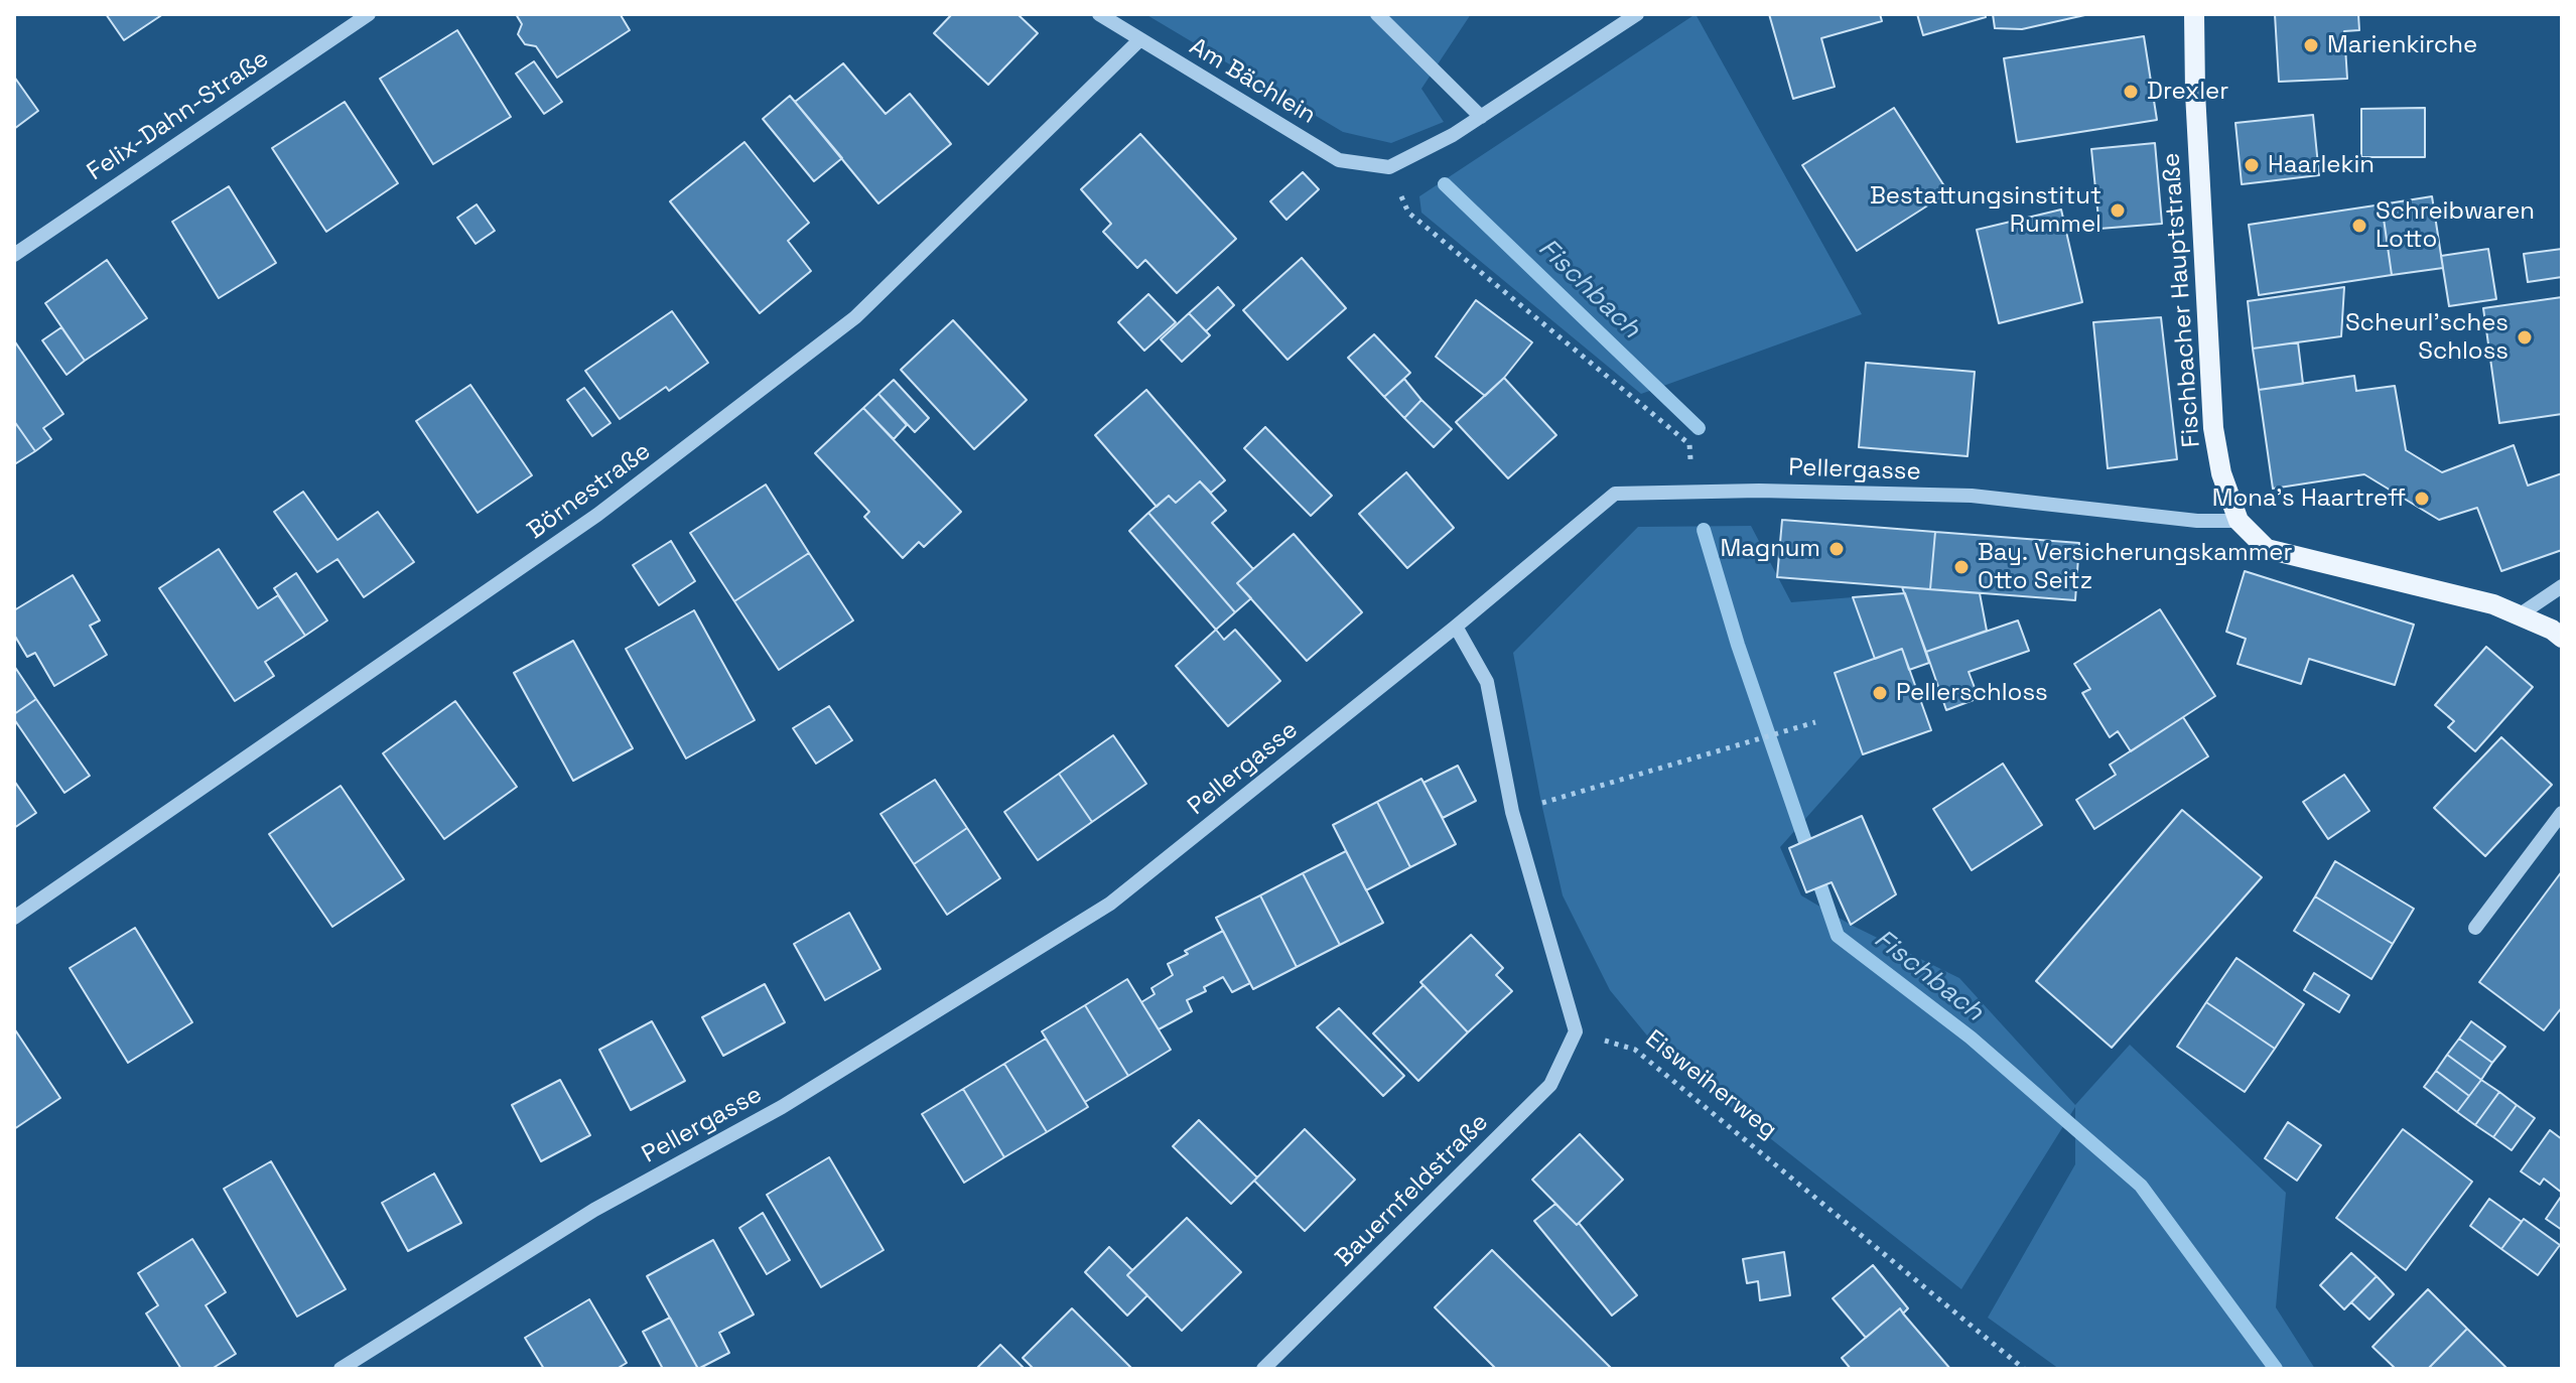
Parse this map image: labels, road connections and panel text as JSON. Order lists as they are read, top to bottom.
{
  "streets": {
    "main road": ["Fischbacher Hauptstraße"],
    "street": [
      "Am Bächlein",
      "Felix-Dahn-Straße",
      "Pellergasse",
      "Börnestraße",
      "Bauernfeldstraße"
    ],
    "path": ["Eisweiherweg"]
  },
  "crossings": [
    ["Am Bächlein", "Börnestraße"],
    ["Fischbacher Hauptstraße", "Pellergasse"],
    ["Eisweiherweg", "Bauernfeldstraße"]
  ],
  "water": ["Fischbach"],
  "places": [
    "Marienkirche",
    "Drexler",
    "Haarlekin",
    "Bestattungsinstitut Rummel",
    "Schreibwaren Lotto",
    "Scheurl'sches Schloss",
    "Mona's Haartreff",
    "Magnum",
    "Bay. Versicherungskammer Otto Seitz",
    "Pellerschloss"
  ]
}
